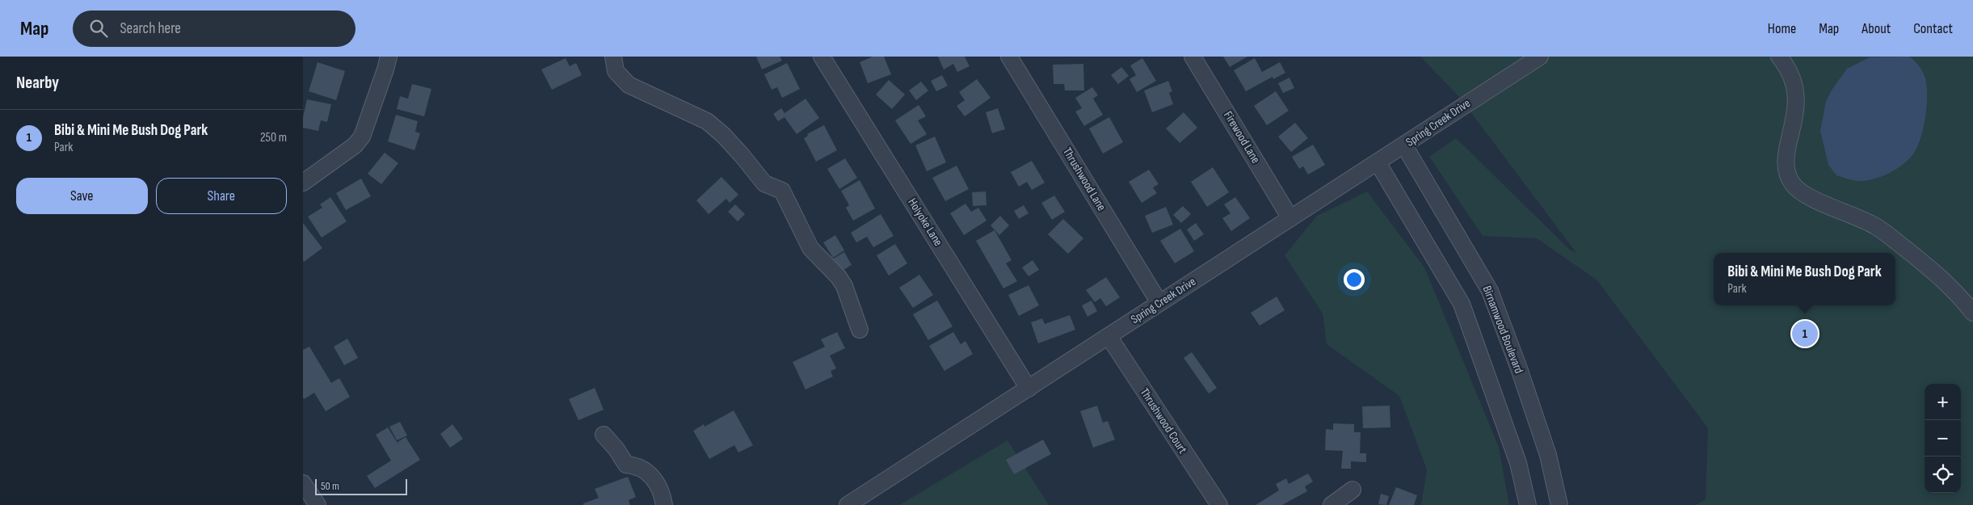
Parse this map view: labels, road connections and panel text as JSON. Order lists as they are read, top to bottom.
{
  "streets": {
    "street": [
      "Spring Creek Drive",
      "Firewood Lane",
      "Thrushwood Lane",
      "Holyoke Lane",
      "Birnamwood Boulevard",
      "Thrushwood Court"
    ]
  },
  "crossings": [
    ["Spring Creek Drive", "Firewood Lane"],
    ["Spring Creek Drive", "Thrushwood Lane"],
    ["Spring Creek Drive", "Holyoke Lane"],
    ["Spring Creek Drive", "Birnamwood Boulevard"],
    ["Spring Creek Drive", "Thrushwood Court"]
  ],
  "scale_bar": "50 m",
  "page": {
    "header": "Map",
    "search": "Search here",
    "nav": [
      "Home",
      "Map",
      "About",
      "Contact"
    ],
    "heading": "Nearby",
    "list": [
      {
        "mark": "1",
        "name": "Bibi & Mini Me Bush Dog Park",
        "note": "Park",
        "value": "250 m"
      }
    ],
    "buttons": ["Save", "Share"],
    "popup": ["Bibi & Mini Me Bush Dog Park", "Park"],
    "pins": "1",
    "map_buttons": ["+", "−"],
    "scale": "50 m"
  }
}
